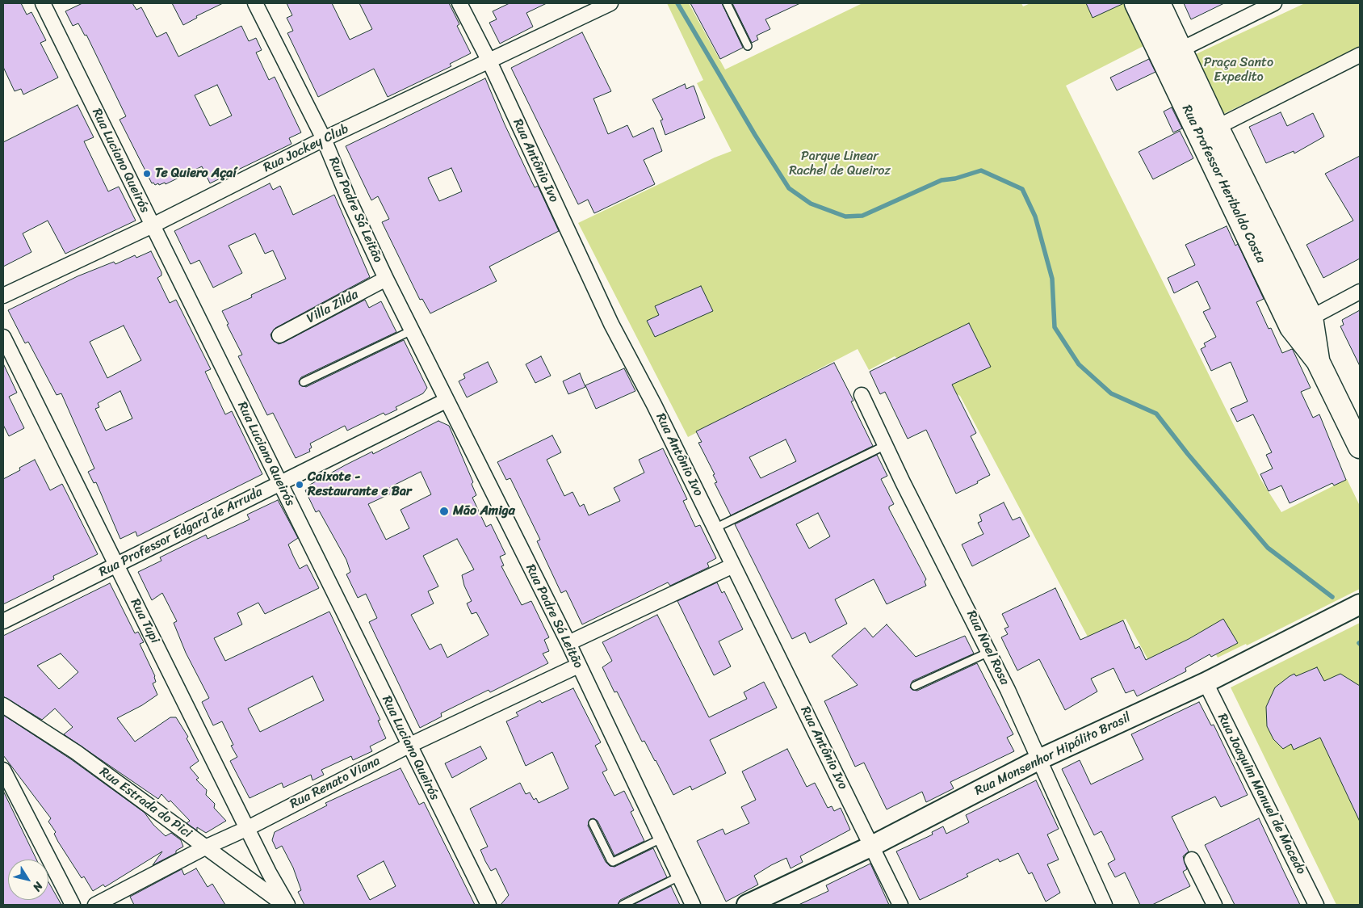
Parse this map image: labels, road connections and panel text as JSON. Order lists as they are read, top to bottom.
{
  "streets": {
    "main road": ["Rua Professor Heribaldo Costa", "Rua Monsenhor Hipólito Brasil"],
    "street": [
      "Rua Jockey Club",
      "Rua Luciano Queirós",
      "Rua Antônio Ivo",
      "Rua Padre Sá Leitão",
      "Villa Zilda",
      "Rua Professor Edgard de Arruda",
      "Rua Tupi",
      "Rua Noel Rosa",
      "Rua Renato Viana",
      "Rua Joaquim Manuel de Macedo",
      "Rua Estrada do Pici"
    ]
  },
  "crossings": [
    ["Rua Jockey Club", "Rua Luciano Queirós"],
    ["Rua Jockey Club", "Rua Antônio Ivo"],
    ["Rua Jockey Club", "Rua Padre Sá Leitão"],
    ["Rua Luciano Queirós", "Rua Professor Edgard de Arruda"],
    ["Rua Luciano Queirós", "Rua Renato Viana"],
    ["Rua Antônio Ivo", "Rua Monsenhor Hipólito Brasil"],
    ["Rua Padre Sá Leitão", "Villa Zilda"],
    ["Rua Padre Sá Leitão", "Rua Professor Edgard de Arruda"],
    ["Rua Padre Sá Leitão", "Rua Renato Viana"],
    ["Rua Professor Edgard de Arruda", "Rua Tupi"],
    ["Rua Tupi", "Rua Renato Viana"],
    ["Rua Noel Rosa", "Rua Monsenhor Hipólito Brasil"],
    ["Rua Monsenhor Hipólito Brasil", "Rua Joaquim Manuel de Macedo"],
    ["Rua Renato Viana", "Rua Estrada do Pici"]
  ],
  "parks": ["Praça Santo Expedito", "Parque Linear Rachel de Queiroz"],
  "places": ["Te Quiero Açaí", "Caixote - Restaurante e Bar", "Mão Amiga"],
  "north": "bottom right"
}
